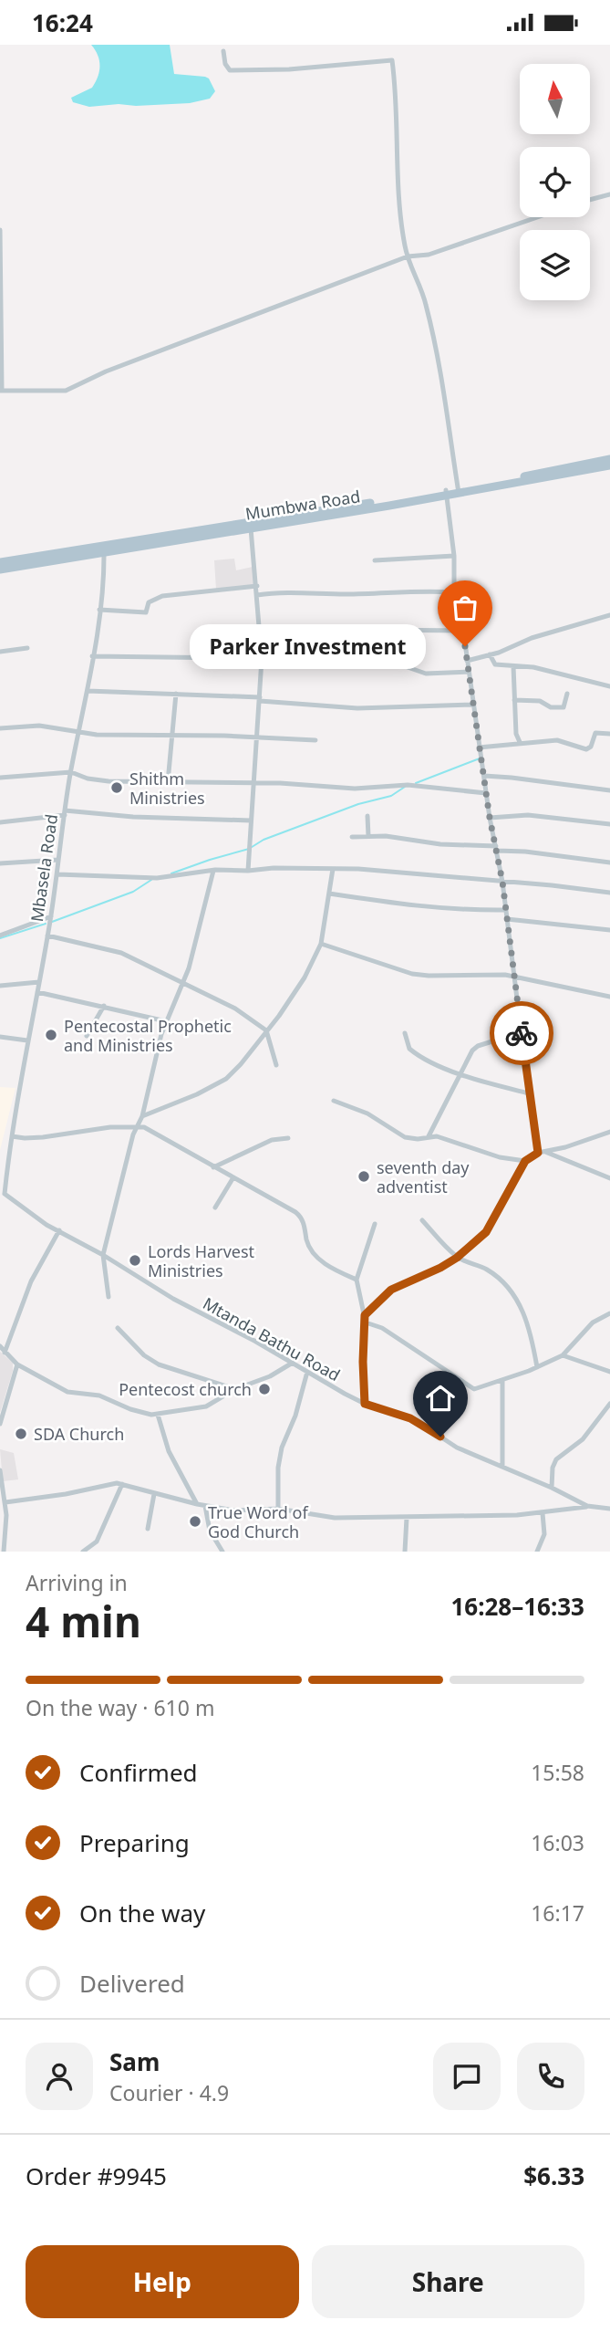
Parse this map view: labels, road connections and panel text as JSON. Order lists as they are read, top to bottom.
{
  "streets": {
    "main road": ["Mumbwa Road"],
    "street": ["Mbasela Road", "Mtanda Bathu Road"]
  },
  "crossings": [
    ["Mumbwa Road", "Mbasela Road"],
    ["Mbasela Road", "Mtanda Bathu Road"]
  ],
  "places": [
    "Parker Investment",
    "Shithm Ministries",
    "Pentecostal Prophetic and Ministries",
    "seventh day adventist",
    "Lords Harvest Ministries",
    "Pentecost church",
    "SDA Church",
    "True Word of God Church"
  ],
  "north": "top",
  "page": {
    "status": "16:24",
    "bubble": "Parker Investment",
    "heading": ["4 min", "Arriving in", "16:28–16:33"],
    "panel": [
      "Sam",
      "Courier · 4.9",
      "Order #9945",
      "$6.33"
    ],
    "bar": "On the way · 610 m",
    "list": [
      ["Confirmed", "15:58"],
      ["Preparing", "16:03"],
      ["On the way", "16:17"],
      "Delivered"
    ],
    "buttons": ["Help", "Share"]
  }
}
